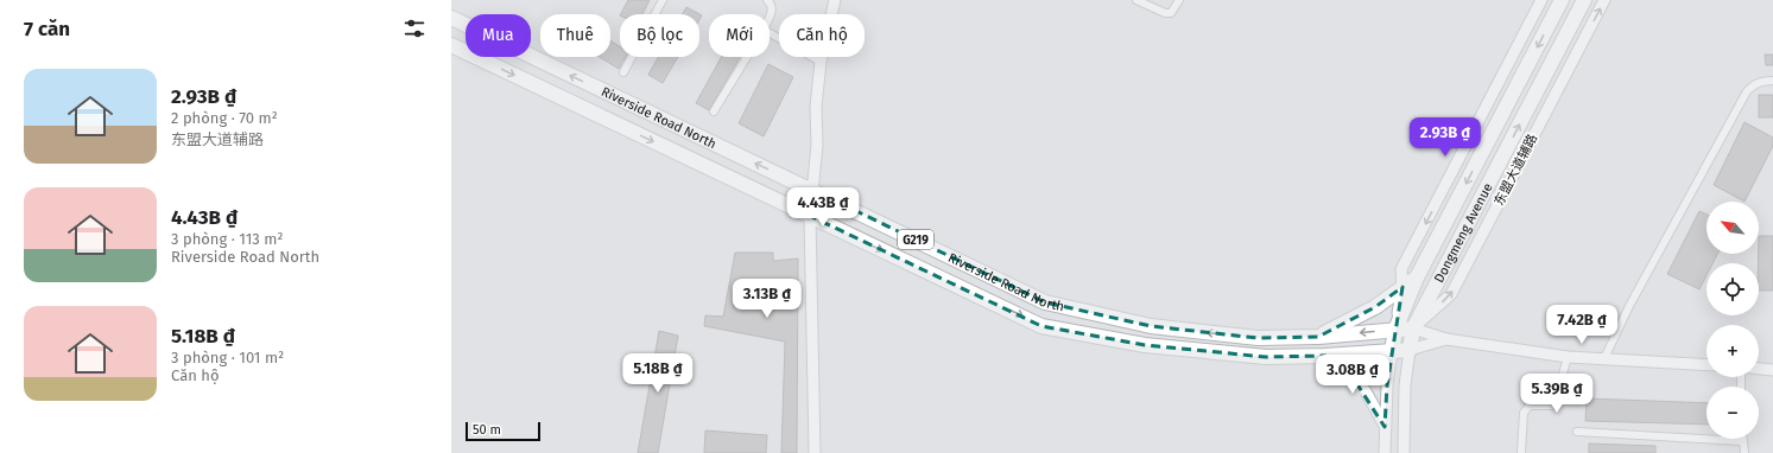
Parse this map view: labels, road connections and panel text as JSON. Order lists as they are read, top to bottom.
{
  "streets": {
    "highway": ["Riverside Road North", "Dongmeng Avenue", "G219"],
    "street": ["东盟大道辅路"]
  },
  "crossings": [
    ["Riverside Road North", "东盟大道辅路"],
    ["Riverside Road North", "Dongmeng Avenue"],
    ["东盟大道辅路", "Dongmeng Avenue"]
  ],
  "scale_bar": "50 m",
  "north": "top left",
  "page": {
    "heading": "7 căn",
    "chip": [
      "Mua",
      "Thuê",
      "Bộ lọc",
      "Mới",
      "Căn hộ"
    ],
    "list": [
      {
        "name": "2.93B ₫",
        "note": "2 phòng · 70 m² · 东盟大道辅路"
      },
      {
        "name": "4.43B ₫",
        "note": "3 phòng · 113 m² · Riverside Road North"
      },
      {
        "name": "5.18B ₫",
        "note": "3 phòng · 101 m² · Căn hộ"
      }
    ],
    "price": [
      "2.93B ₫",
      "4.43B ₫",
      "3.13B ₫",
      "7.42B ₫",
      "5.18B ₫",
      "3.08B ₫",
      "5.39B ₫"
    ],
    "map_buttons": ["+", "−"],
    "scale": "50 m"
  }
}
